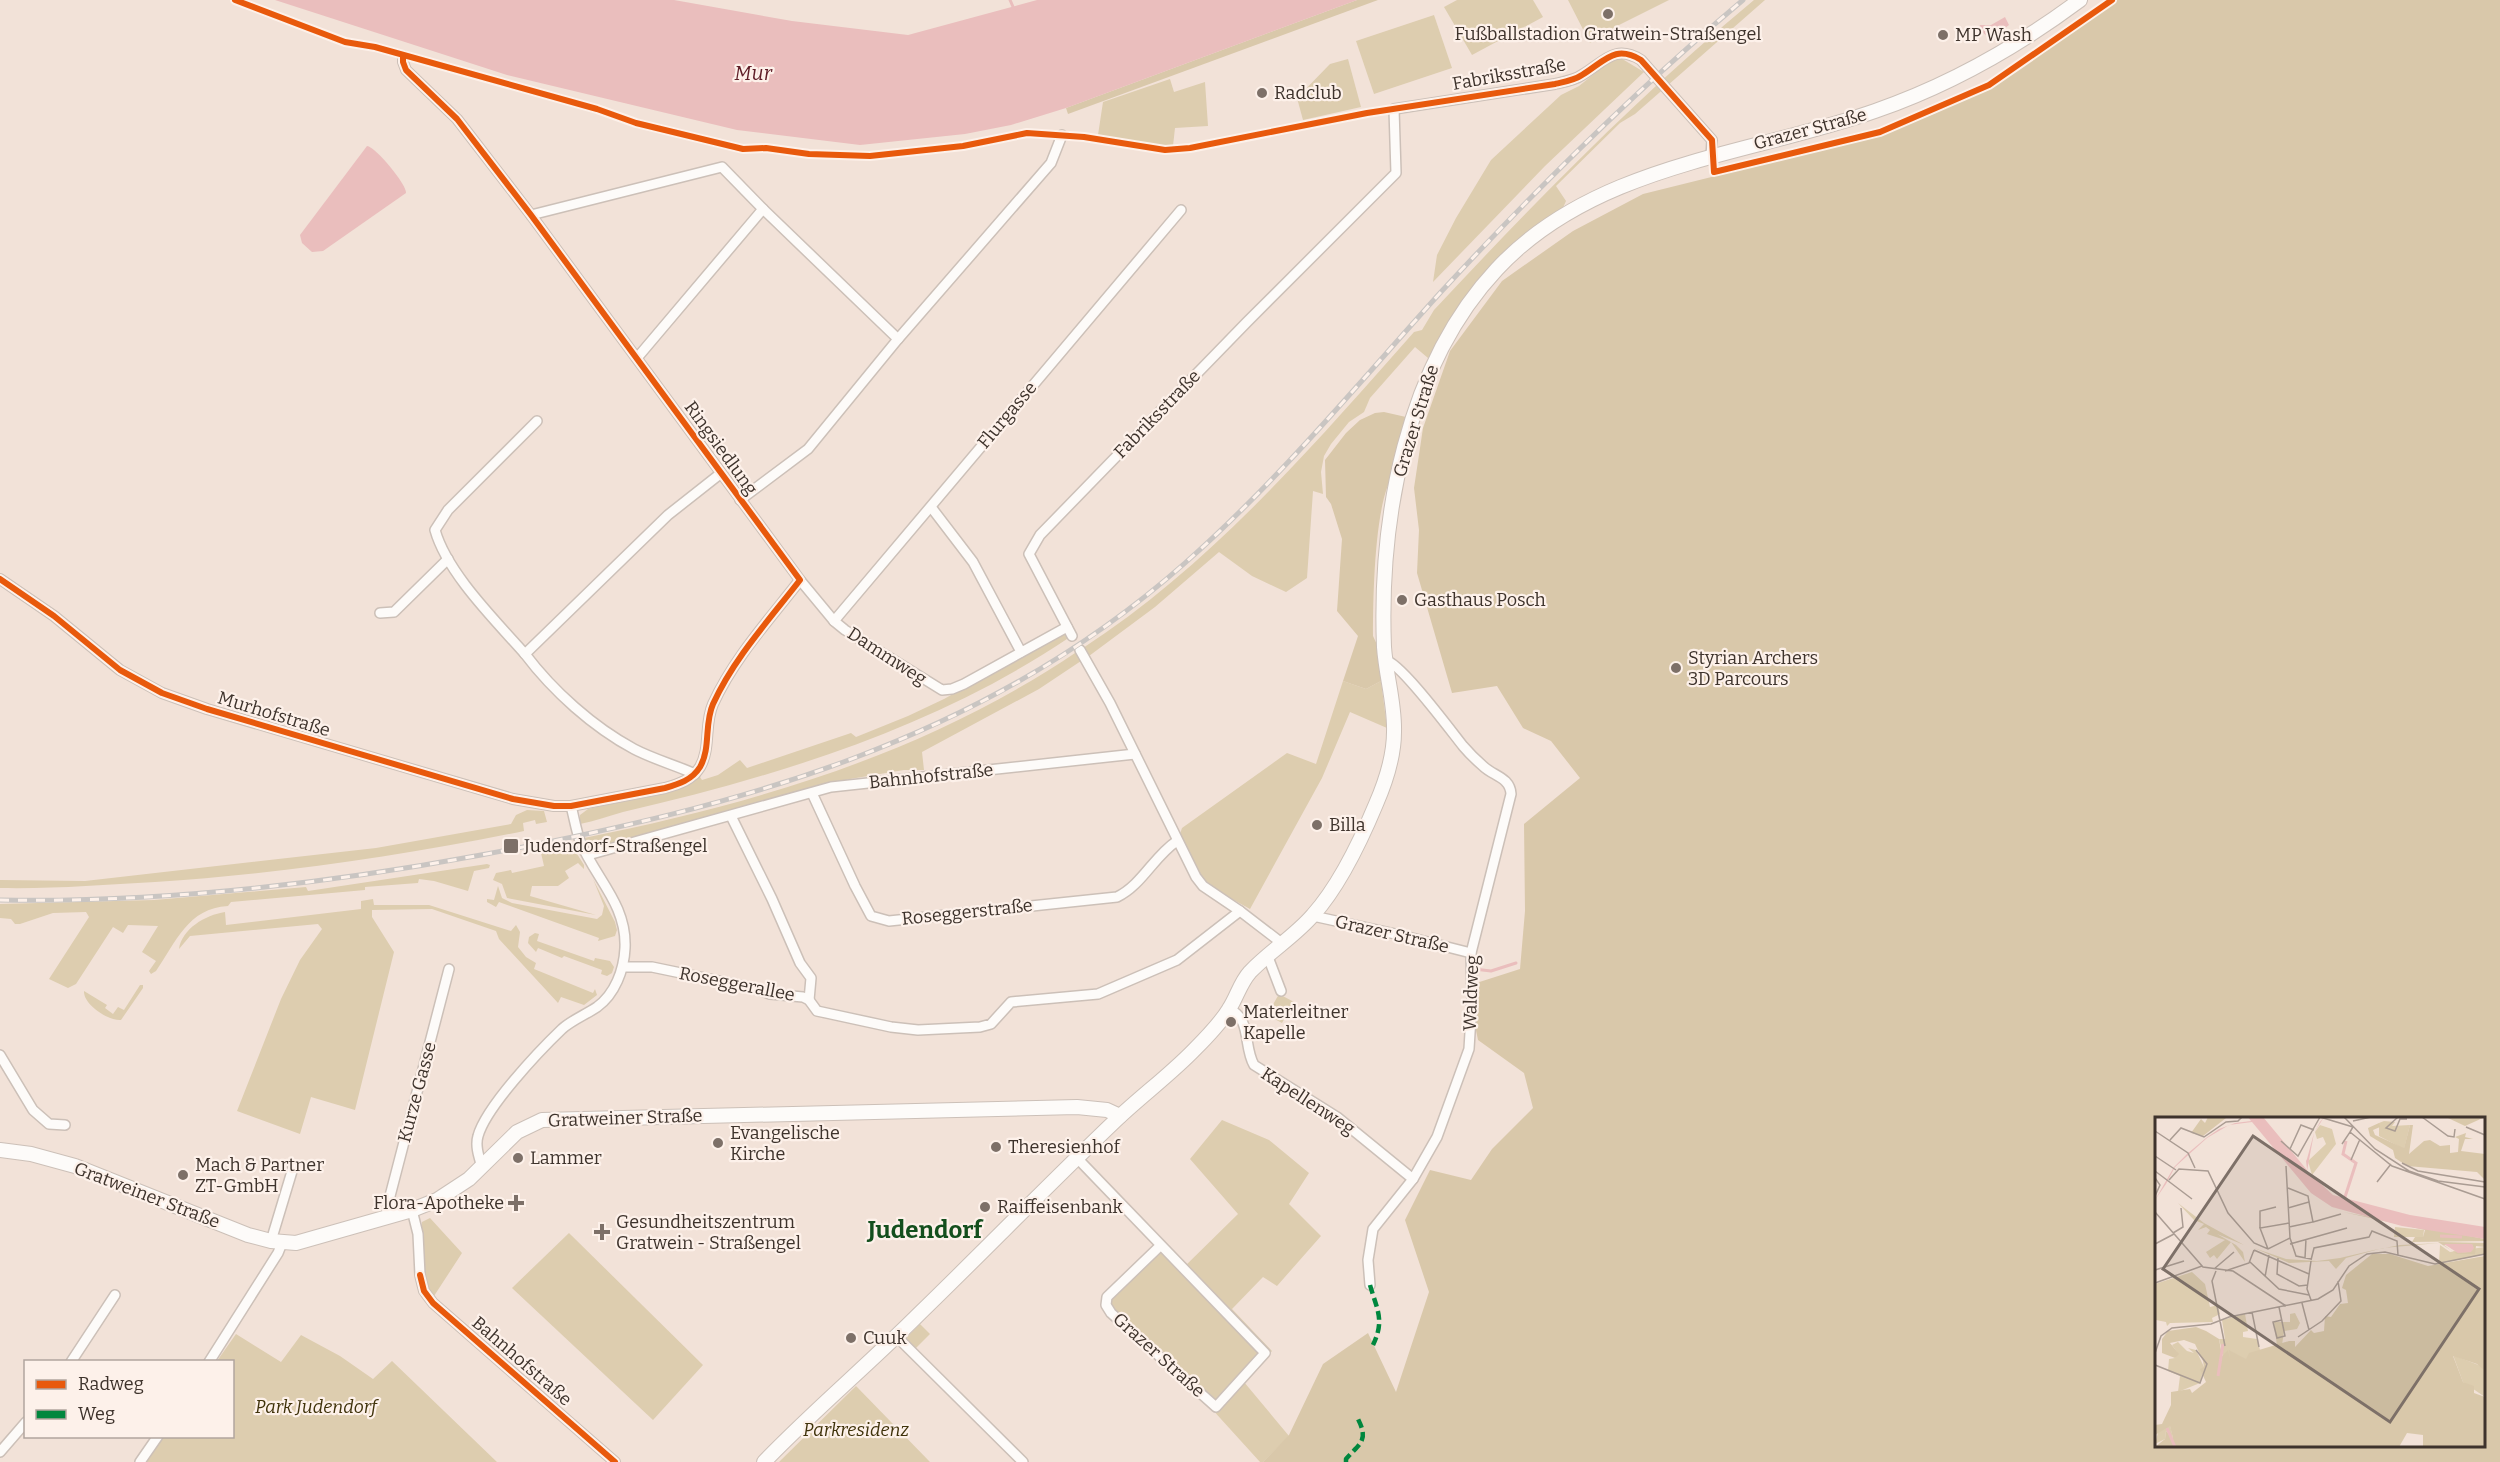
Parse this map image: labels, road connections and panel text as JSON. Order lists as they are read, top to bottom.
{
  "streets": {
    "main road": ["Grazer Straße", "Gratweiner Straße"],
    "street": [
      "Fabriksstraße",
      "Flurgasse",
      "Ringsiedlung",
      "Dammweg",
      "Murhofstraße",
      "Bahnhofstraße",
      "Roseggerstraße",
      "Roseggerallee",
      "Waldweg",
      "Kurze Gasse",
      "Kapellenweg"
    ]
  },
  "crossings": [
    ["Fabriksstraße", "Grazer Straße"],
    ["Fabriksstraße", "Dammweg"],
    ["Grazer Straße", "Waldweg"],
    ["Grazer Straße", "Kapellenweg"],
    ["Grazer Straße", "Gratweiner Straße"],
    ["Flurgasse", "Dammweg"],
    ["Ringsiedlung", "Dammweg"],
    ["Bahnhofstraße", "Roseggerstraße"],
    ["Bahnhofstraße", "Gratweiner Straße"],
    ["Waldweg", "Kapellenweg"],
    ["Kurze Gasse", "Gratweiner Straße"]
  ],
  "districts": ["Judendorf"],
  "water": ["Mur"],
  "parks": ["Park Judendorf", "Parkresidenz"],
  "places": {
    "other": [
      "Fußballstadion Gratwein-Straßengel",
      "MP Wash",
      "Radclub",
      "Gasthaus Posch",
      "Styrian Archers 3D Parcours",
      "Billa",
      "Materleitner Kapelle",
      "Evangelische Kirche",
      "Theresienhof",
      "Lammer",
      "Mach & Partner ZT-GmbH",
      "Raiffeisenbank",
      "Cuuk"
    ],
    "transit": ["Judendorf-Straßengel"],
    "health": ["Flora-Apotheke", "Gesundheitszentrum Gratwein - Straßengel"]
  },
  "legend": ["Radweg", "Weg"]
}
